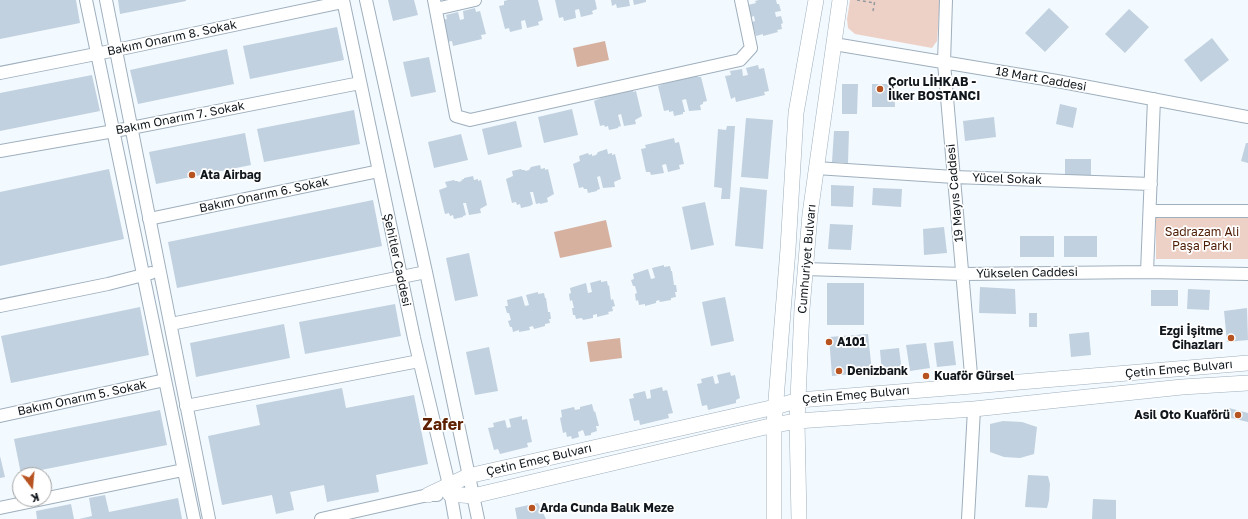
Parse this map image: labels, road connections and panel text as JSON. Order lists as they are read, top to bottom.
{
  "streets": {
    "main road": ["Cumhuriyet Bulvarı", "Çetin Emeç Bulvarı"],
    "street": [
      "Bakım Onarım 8. Sokak",
      "18 Mart Caddesi",
      "Bakım Onarım 7. Sokak",
      "Yücel Sokak",
      "19 Mayıs Caddesi",
      "Bakım Onarım 6. Sokak",
      "Şehitler Caddesi",
      "Yükselen Caddesi",
      "Bakım Onarım 5. Sokak"
    ]
  },
  "crossings": [
    ["Bakım Onarım 8. Sokak", "Şehitler Caddesi"],
    ["18 Mart Caddesi", "19 Mayıs Caddesi"],
    ["18 Mart Caddesi", "Cumhuriyet Bulvarı"],
    ["Bakım Onarım 7. Sokak", "Şehitler Caddesi"],
    ["Yücel Sokak", "19 Mayıs Caddesi"],
    ["Yücel Sokak", "Cumhuriyet Bulvarı"],
    ["19 Mayıs Caddesi", "Yükselen Caddesi"],
    ["19 Mayıs Caddesi", "Çetin Emeç Bulvarı"],
    ["Bakım Onarım 6. Sokak", "Şehitler Caddesi"],
    ["Cumhuriyet Bulvarı", "Yükselen Caddesi"],
    ["Cumhuriyet Bulvarı", "Çetin Emeç Bulvarı"],
    ["Şehitler Caddesi", "Çetin Emeç Bulvarı"]
  ],
  "districts": ["Zafer"],
  "parks": ["Sadrazam Ali Paşa Parkı"],
  "places": [
    "Çorlu LİHKAB - İlker BOSTANCI",
    "Ata Airbag",
    "Ezgi İşitme Cihazları",
    "A101",
    "Denizbank",
    "Kuaför Gürsel",
    "Asil Oto Kuaförü",
    "Arda Cunda Balık Meze"
  ],
  "north": "bottom"
}
